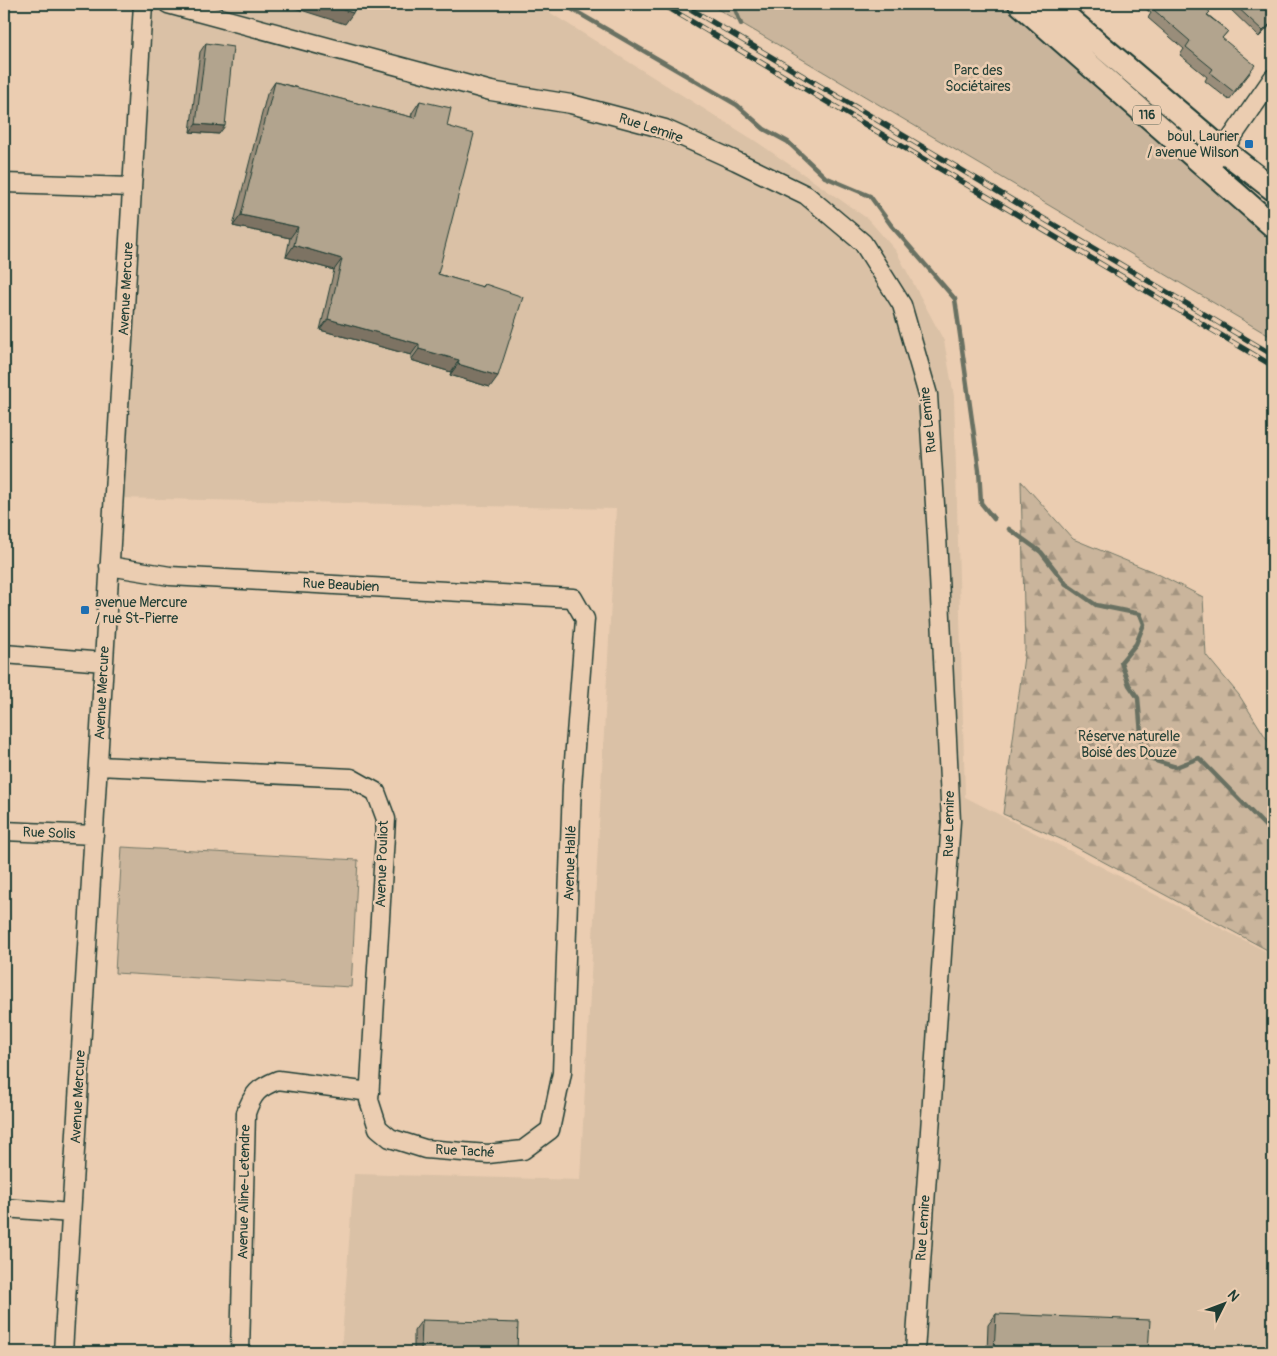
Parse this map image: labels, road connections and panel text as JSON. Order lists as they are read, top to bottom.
{
  "streets": {
    "main road": ["116"],
    "street": [
      "Rue Lemire",
      "Avenue Mercure",
      "Rue Beaubien",
      "Rue Solis",
      "Avenue Hallé",
      "Avenue Pouliot",
      "Rue Taché",
      "Avenue Aline-Letendre"
    ]
  },
  "crossings": [
    ["Avenue Mercure", "Rue Beaubien"],
    ["Avenue Mercure", "Rue Solis"],
    ["Avenue Mercure", "Avenue Pouliot"],
    ["Rue Beaubien", "Avenue Hallé"],
    ["Avenue Hallé", "Rue Taché"],
    ["Avenue Pouliot", "Rue Taché"],
    ["Avenue Pouliot", "Avenue Aline-Letendre"]
  ],
  "parks": ["Parc des Sociétaires", "Réserve naturelle Boisé des Douze"],
  "places": {
    "transit": ["boul. Laurier / avenue Wilson", "avenue Mercure / rue St-Pierre"]
  },
  "north": "top right"
}
